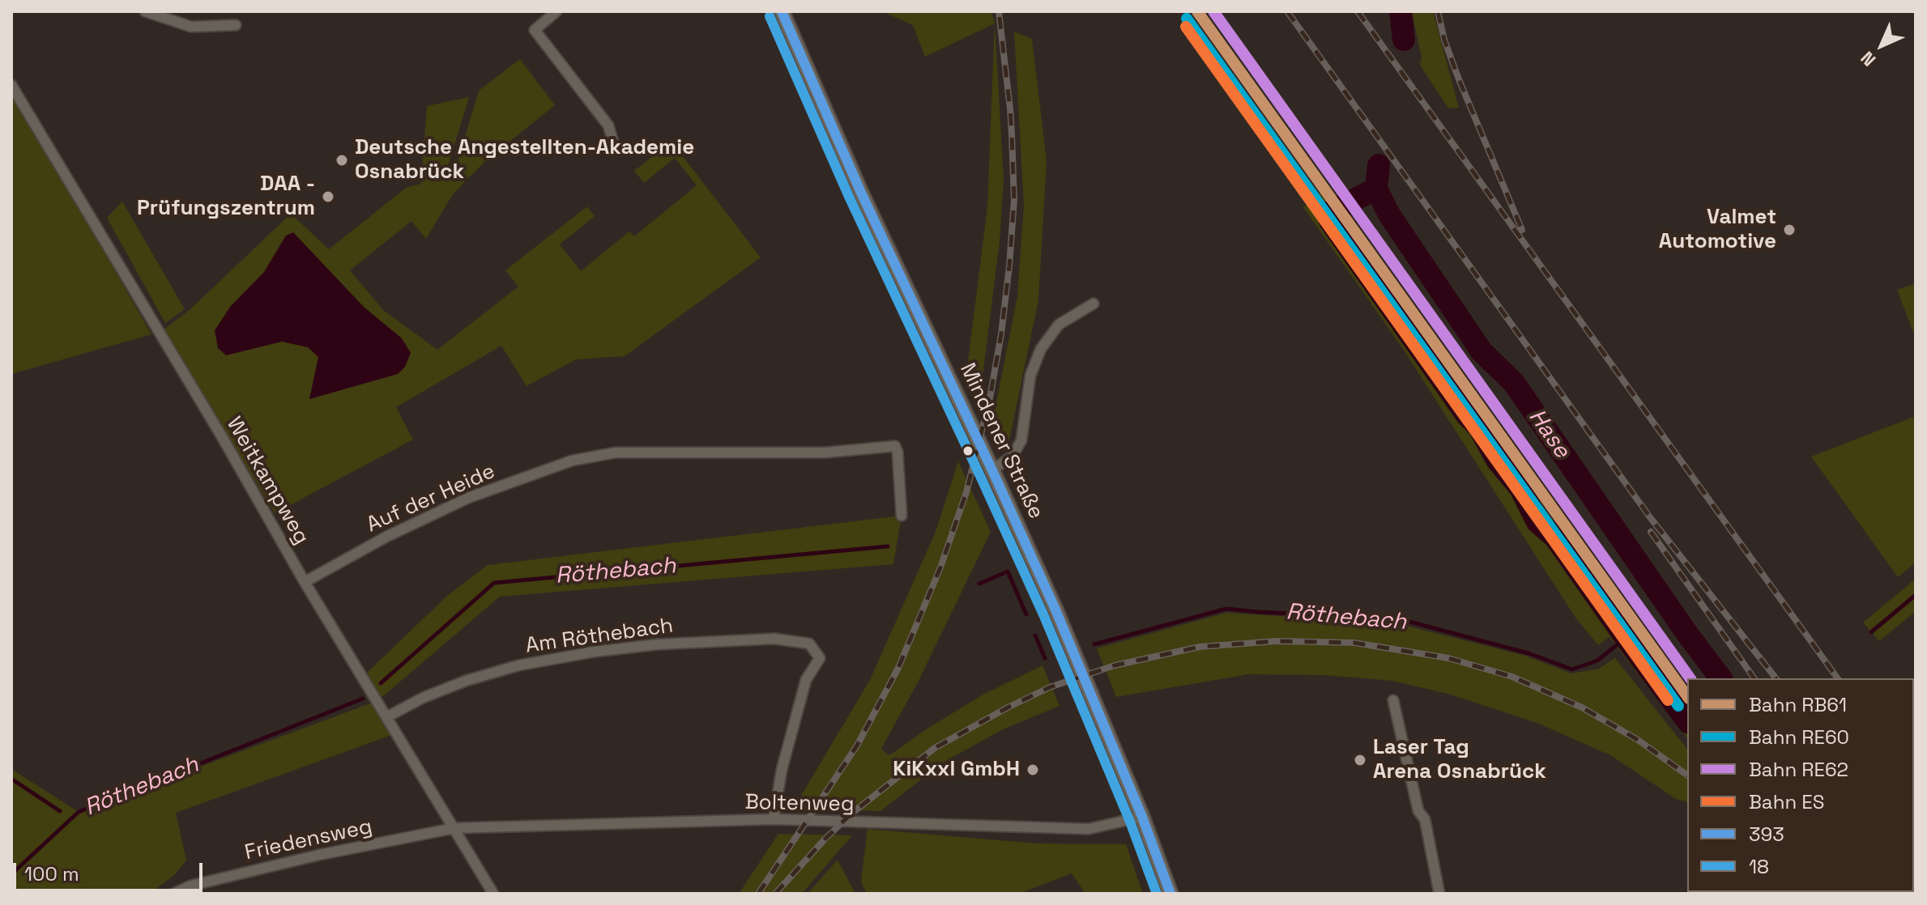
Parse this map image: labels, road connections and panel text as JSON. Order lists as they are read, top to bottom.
{
  "streets": {
    "main road": ["Mindener Straße"],
    "street": [
      "Weitkampweg",
      "Auf der Heide",
      "Am Röthebach",
      "Boltenweg",
      "Friedensweg"
    ]
  },
  "crossings": [
    ["Mindener Straße", "Boltenweg"],
    ["Weitkampweg", "Auf der Heide"],
    ["Weitkampweg", "Am Röthebach"],
    ["Weitkampweg", "Boltenweg"],
    ["Weitkampweg", "Friedensweg"],
    ["Am Röthebach", "Boltenweg"],
    ["Boltenweg", "Friedensweg"]
  ],
  "water": ["Hase", "Röthebach"],
  "places": [
    "Deutsche Angestellten-Akademie Osnabrück",
    "DAA - Prüfungszentrum",
    "Valmet Automotive",
    "Laser Tag Arena Osnabrück",
    "KiKxxl GmbH"
  ],
  "lines": [
    "rail line RB61",
    "rail line RE62",
    "transit line 393",
    "transit line 18",
    "rail line RE60",
    "rail line ES"
  ],
  "legend": [
    "Bahn RB61",
    "Bahn RE60",
    "Bahn RE62",
    "Bahn ES",
    "393",
    "18"
  ],
  "scale_bar": "100 m",
  "north": "bottom left"
}
